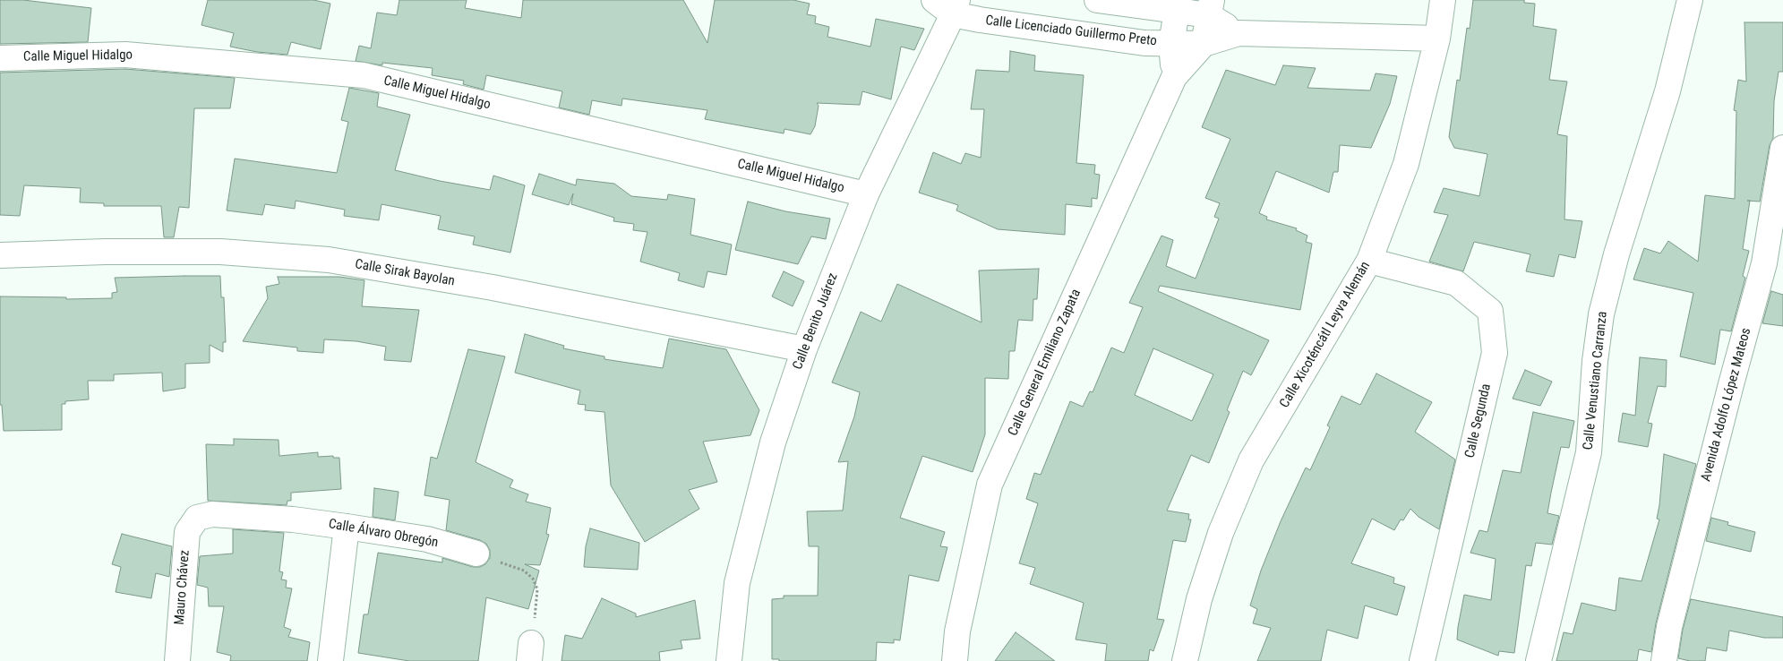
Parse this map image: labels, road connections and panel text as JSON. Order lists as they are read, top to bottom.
{
  "streets": {
    "street": [
      "Calle Licenciado Guillermo Preto",
      "Calle Miguel Hidalgo",
      "Calle Sirak Bayolan",
      "Calle Benito Juárez",
      "Calle Xicoténcátl Leyva Alemán",
      "Calle General Emiliano Zapata",
      "Calle Venustiano Carranza",
      "Avenida Adolfo López Mateos",
      "Calle Segunda",
      "Calle Álvaro Obregón",
      "Mauro Chávez"
    ]
  },
  "crossings": [
    ["Calle Licenciado Guillermo Preto", "Calle Benito Juárez"],
    ["Calle Licenciado Guillermo Preto", "Calle Xicoténcátl Leyva Alemán"],
    ["Calle Licenciado Guillermo Preto", "Calle General Emiliano Zapata"],
    ["Calle Miguel Hidalgo", "Calle Benito Juárez"],
    ["Calle Sirak Bayolan", "Calle Benito Juárez"],
    ["Calle Xicoténcátl Leyva Alemán", "Calle Segunda"],
    ["Calle Álvaro Obregón", "Mauro Chávez"]
  ]
}
